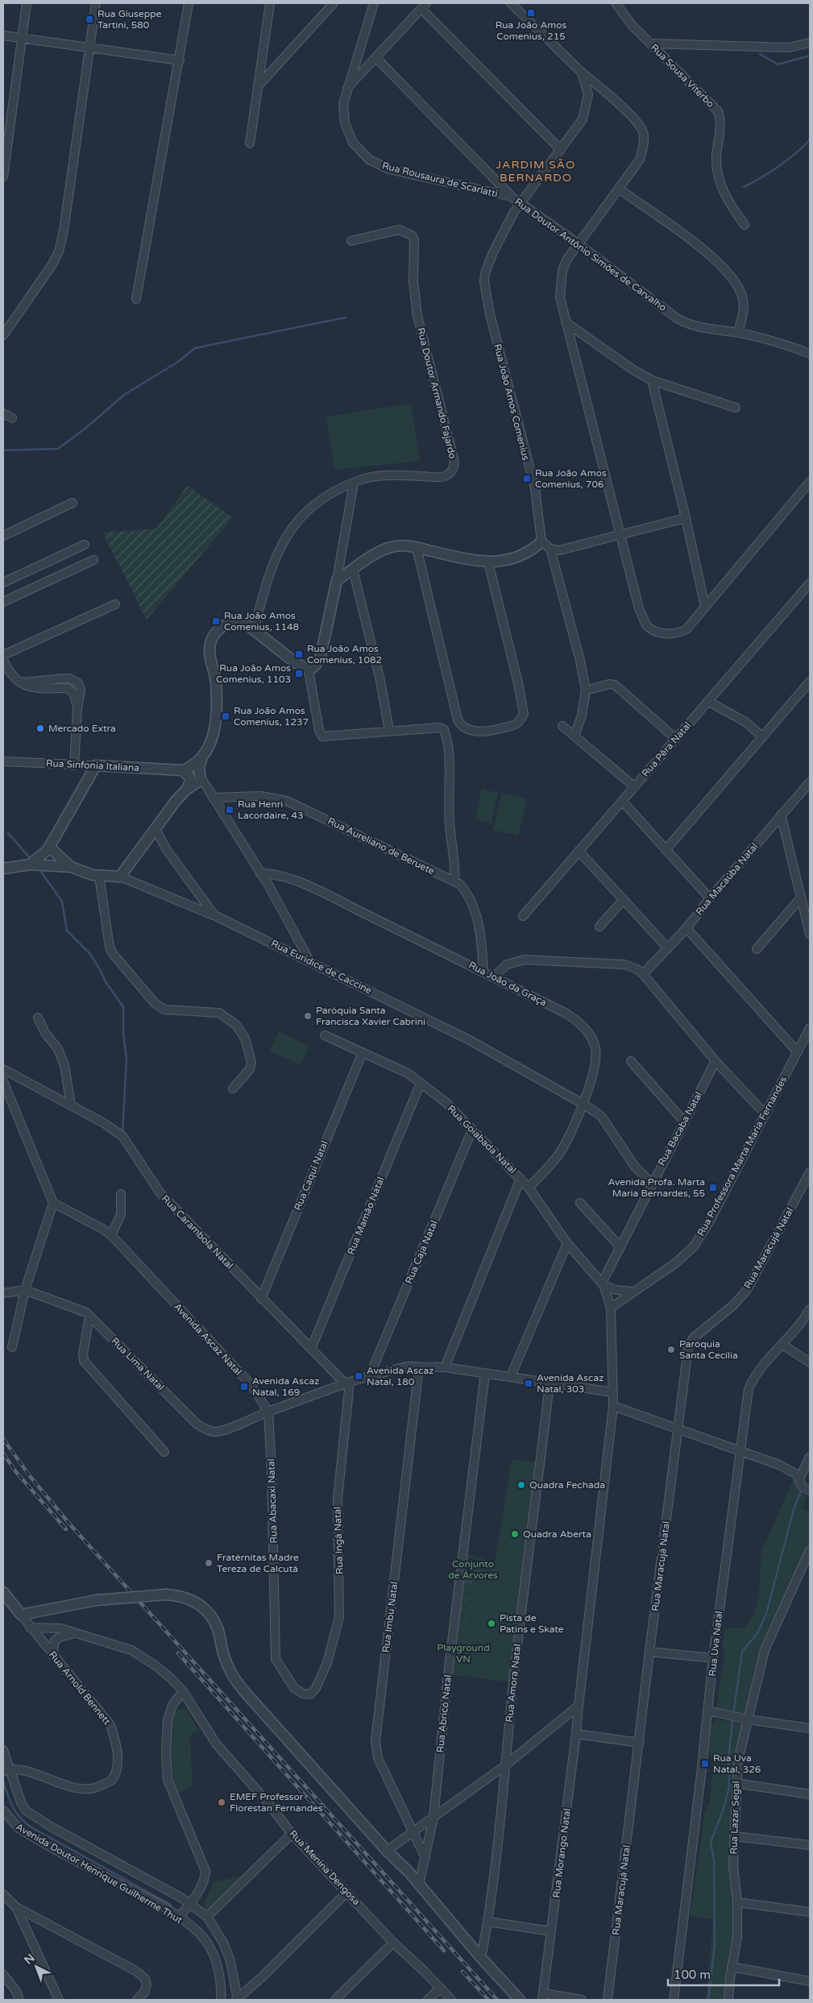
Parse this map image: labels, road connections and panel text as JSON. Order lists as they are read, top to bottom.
{
  "streets": {
    "street": [
      "Rua Sousa Viterbo",
      "Rua Rousaura de Scarlatti",
      "Rua Doutor Antônio Simões de Carvalho",
      "Rua Doutor Armando Fajardo",
      "Rua João Amos Comenius",
      "Rua Pêra Natal",
      "Rua Sinfonia Italiana",
      "Rua Aureliano de Beruete",
      "Rua Macaúba Natal",
      "Rua Euridice de Caccine",
      "Rua João da Graça",
      "Rua Bacaba Natal",
      "Rua Goiabada Natal",
      "Rua Professora Marta Maria Fernandes",
      "Rua Caqui Natal",
      "Rua Mamão Natal",
      "Rua Carambola Natal",
      "Rua Maracujá Natal",
      "Rua Caja Natal",
      "Avenida Ascaz Natal",
      "Rua Lima Natal",
      "Rua Abacaxi Natal",
      "Rua Ingá Natal",
      "Rua Imbu Natal",
      "Rua Uva Natal",
      "Rua Amora Natal",
      "Rua Arnold Bennett",
      "Rua Abricó Natal",
      "Rua Lazar Segal",
      "Rua Morango Natal",
      "Rua Menina Dengosa",
      "Avenida Doutor Henrique Guilherme Thut"
    ]
  },
  "crossings": [
    ["Rua Rousaura de Scarlatti", "Rua Doutor Antônio Simões de Carvalho"],
    ["Rua Doutor Antônio Simões de Carvalho", "Rua João Amos Comenius"],
    ["Rua Aureliano de Beruete", "Rua João da Graça"],
    ["Rua Euridice de Caccine", "Rua João da Graça"],
    ["Rua Euridice de Caccine", "Rua Bacaba Natal"],
    ["Rua João da Graça", "Rua Goiabada Natal"],
    ["Rua Bacaba Natal", "Rua Goiabada Natal"],
    ["Rua Goiabada Natal", "Rua Professora Marta Maria Fernandes"],
    ["Rua Goiabada Natal", "Rua Caqui Natal"],
    ["Rua Goiabada Natal", "Rua Mamão Natal"],
    ["Rua Goiabada Natal", "Rua Caja Natal"],
    ["Rua Caqui Natal", "Rua Carambola Natal"],
    ["Rua Mamão Natal", "Rua Carambola Natal"],
    ["Rua Carambola Natal", "Rua Ingá Natal"],
    ["Avenida Ascaz Natal", "Rua Lima Natal"],
    ["Avenida Ascaz Natal", "Rua Abacaxi Natal"],
    ["Rua Lima Natal", "Rua Abacaxi Natal"],
    ["Rua Abacaxi Natal", "Rua Ingá Natal"],
    ["Rua Imbu Natal", "Rua Abricó Natal"],
    ["Rua Arnold Bennett", "Rua Menina Dengosa"],
    ["Rua Arnold Bennett", "Avenida Doutor Henrique Guilherme Thut"]
  ],
  "districts": ["JARDIM SÃO BERNARDO"],
  "parks": ["Conjunto de Árvores", "Playground VN"],
  "places": {
    "transit": [
      "Rua João Amos Comenius, 215",
      "Rua Giuseppe Tartini, 580",
      "Rua João Amos Comenius, 706",
      "Rua João Amos Comenius, 1148",
      "Rua João Amos Comenius, 1082",
      "Rua João Amos Comenius, 1103",
      "Rua João Amos Comenius, 1237",
      "Rua Henri Lacordaire, 43",
      "Avenida Profa. Marta Maria Bernardes, 55",
      "Avenida Ascaz Natal, 180",
      "Avenida Ascaz Natal, 303",
      "Avenida Ascaz Natal, 169",
      "Rua Uva Natal, 326"
    ],
    "other": [
      "Mercado Extra",
      "Paróquia Santa Francisca Xavier Cabrini",
      "Paróquia Santa Cecília",
      "Quadra Fechada",
      "Quadra Aberta",
      "Fratérnitas Madre Tereza de Calcutá",
      "Pista de Patins e Skate",
      "EMEF Professor Florestan Fernandes"
    ]
  },
  "scale_bar": "100 m",
  "north": "top left"
}
